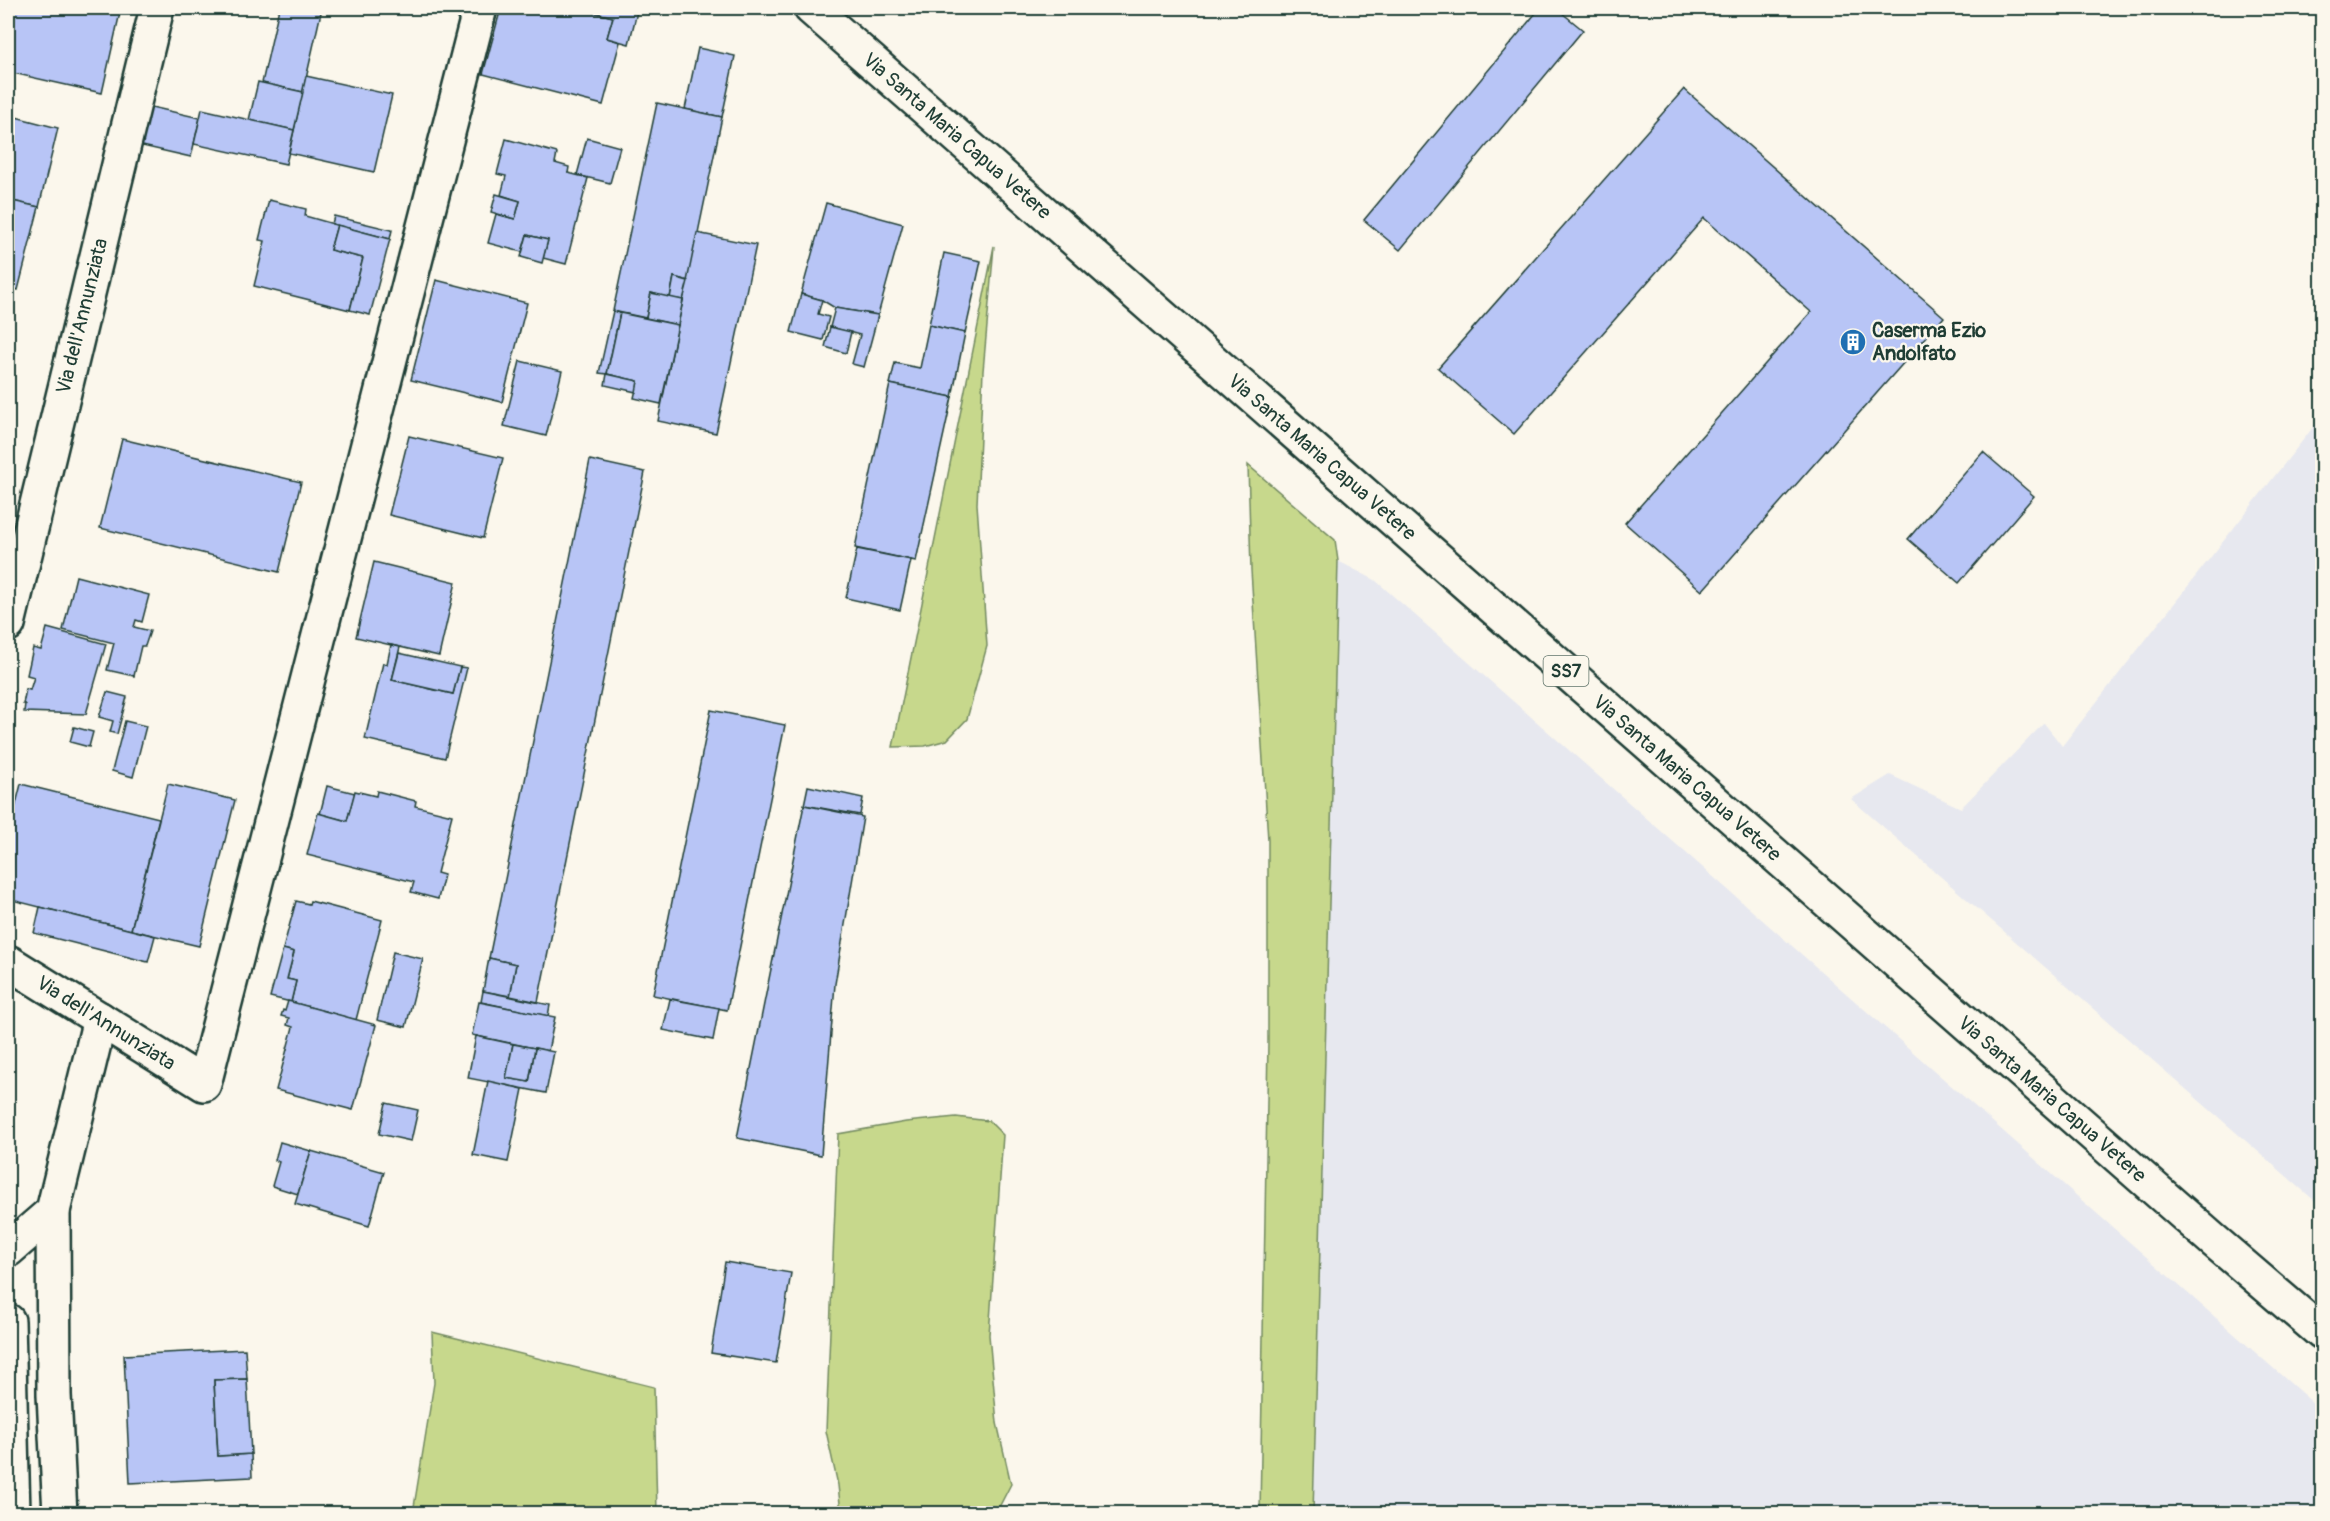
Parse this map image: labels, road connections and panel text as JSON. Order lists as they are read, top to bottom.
{
  "streets": {
    "street": ["Via Santa Maria Capua Vetere", "Via dell'Annunziata", "SS7"]
  },
  "places": {
    "building": ["Caserma Ezio Andolfato"]
  }
}
